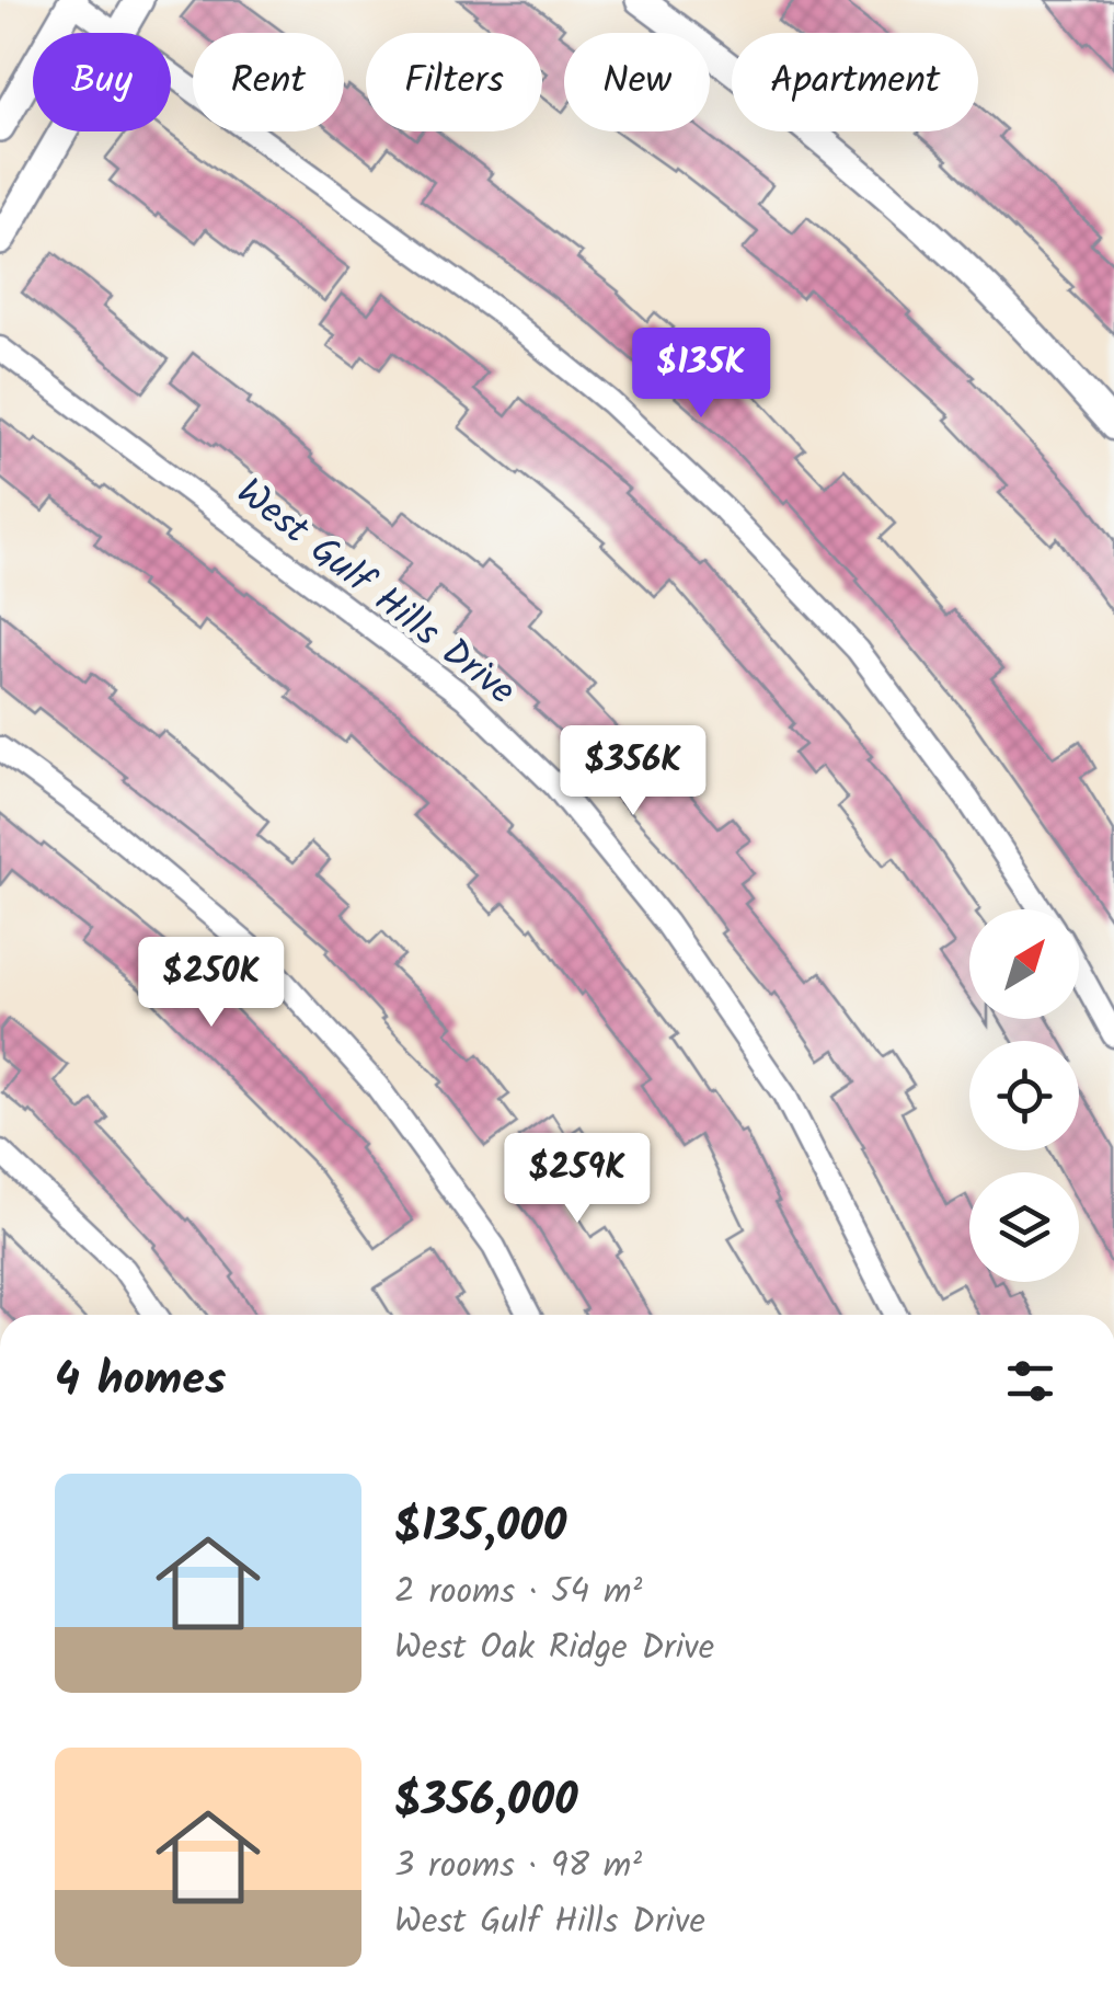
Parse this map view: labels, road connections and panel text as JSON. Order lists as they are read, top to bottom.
{
  "streets": {
    "street": ["West Gulf Hills Drive"]
  },
  "north": "top right",
  "page": {
    "chip": [
      "Buy",
      "Rent",
      "Filters",
      "New",
      "Apartment"
    ],
    "price": [
      "$135K",
      "$356K",
      "$250K",
      "$259K"
    ],
    "heading": "4 homes",
    "list": [
      {
        "name": "$135,000",
        "note": "2 rooms · 54 m² · West Oak Ridge Drive"
      },
      {
        "name": "$356,000",
        "note": "3 rooms · 98 m² · West Gulf Hills Drive"
      }
    ]
  }
}
